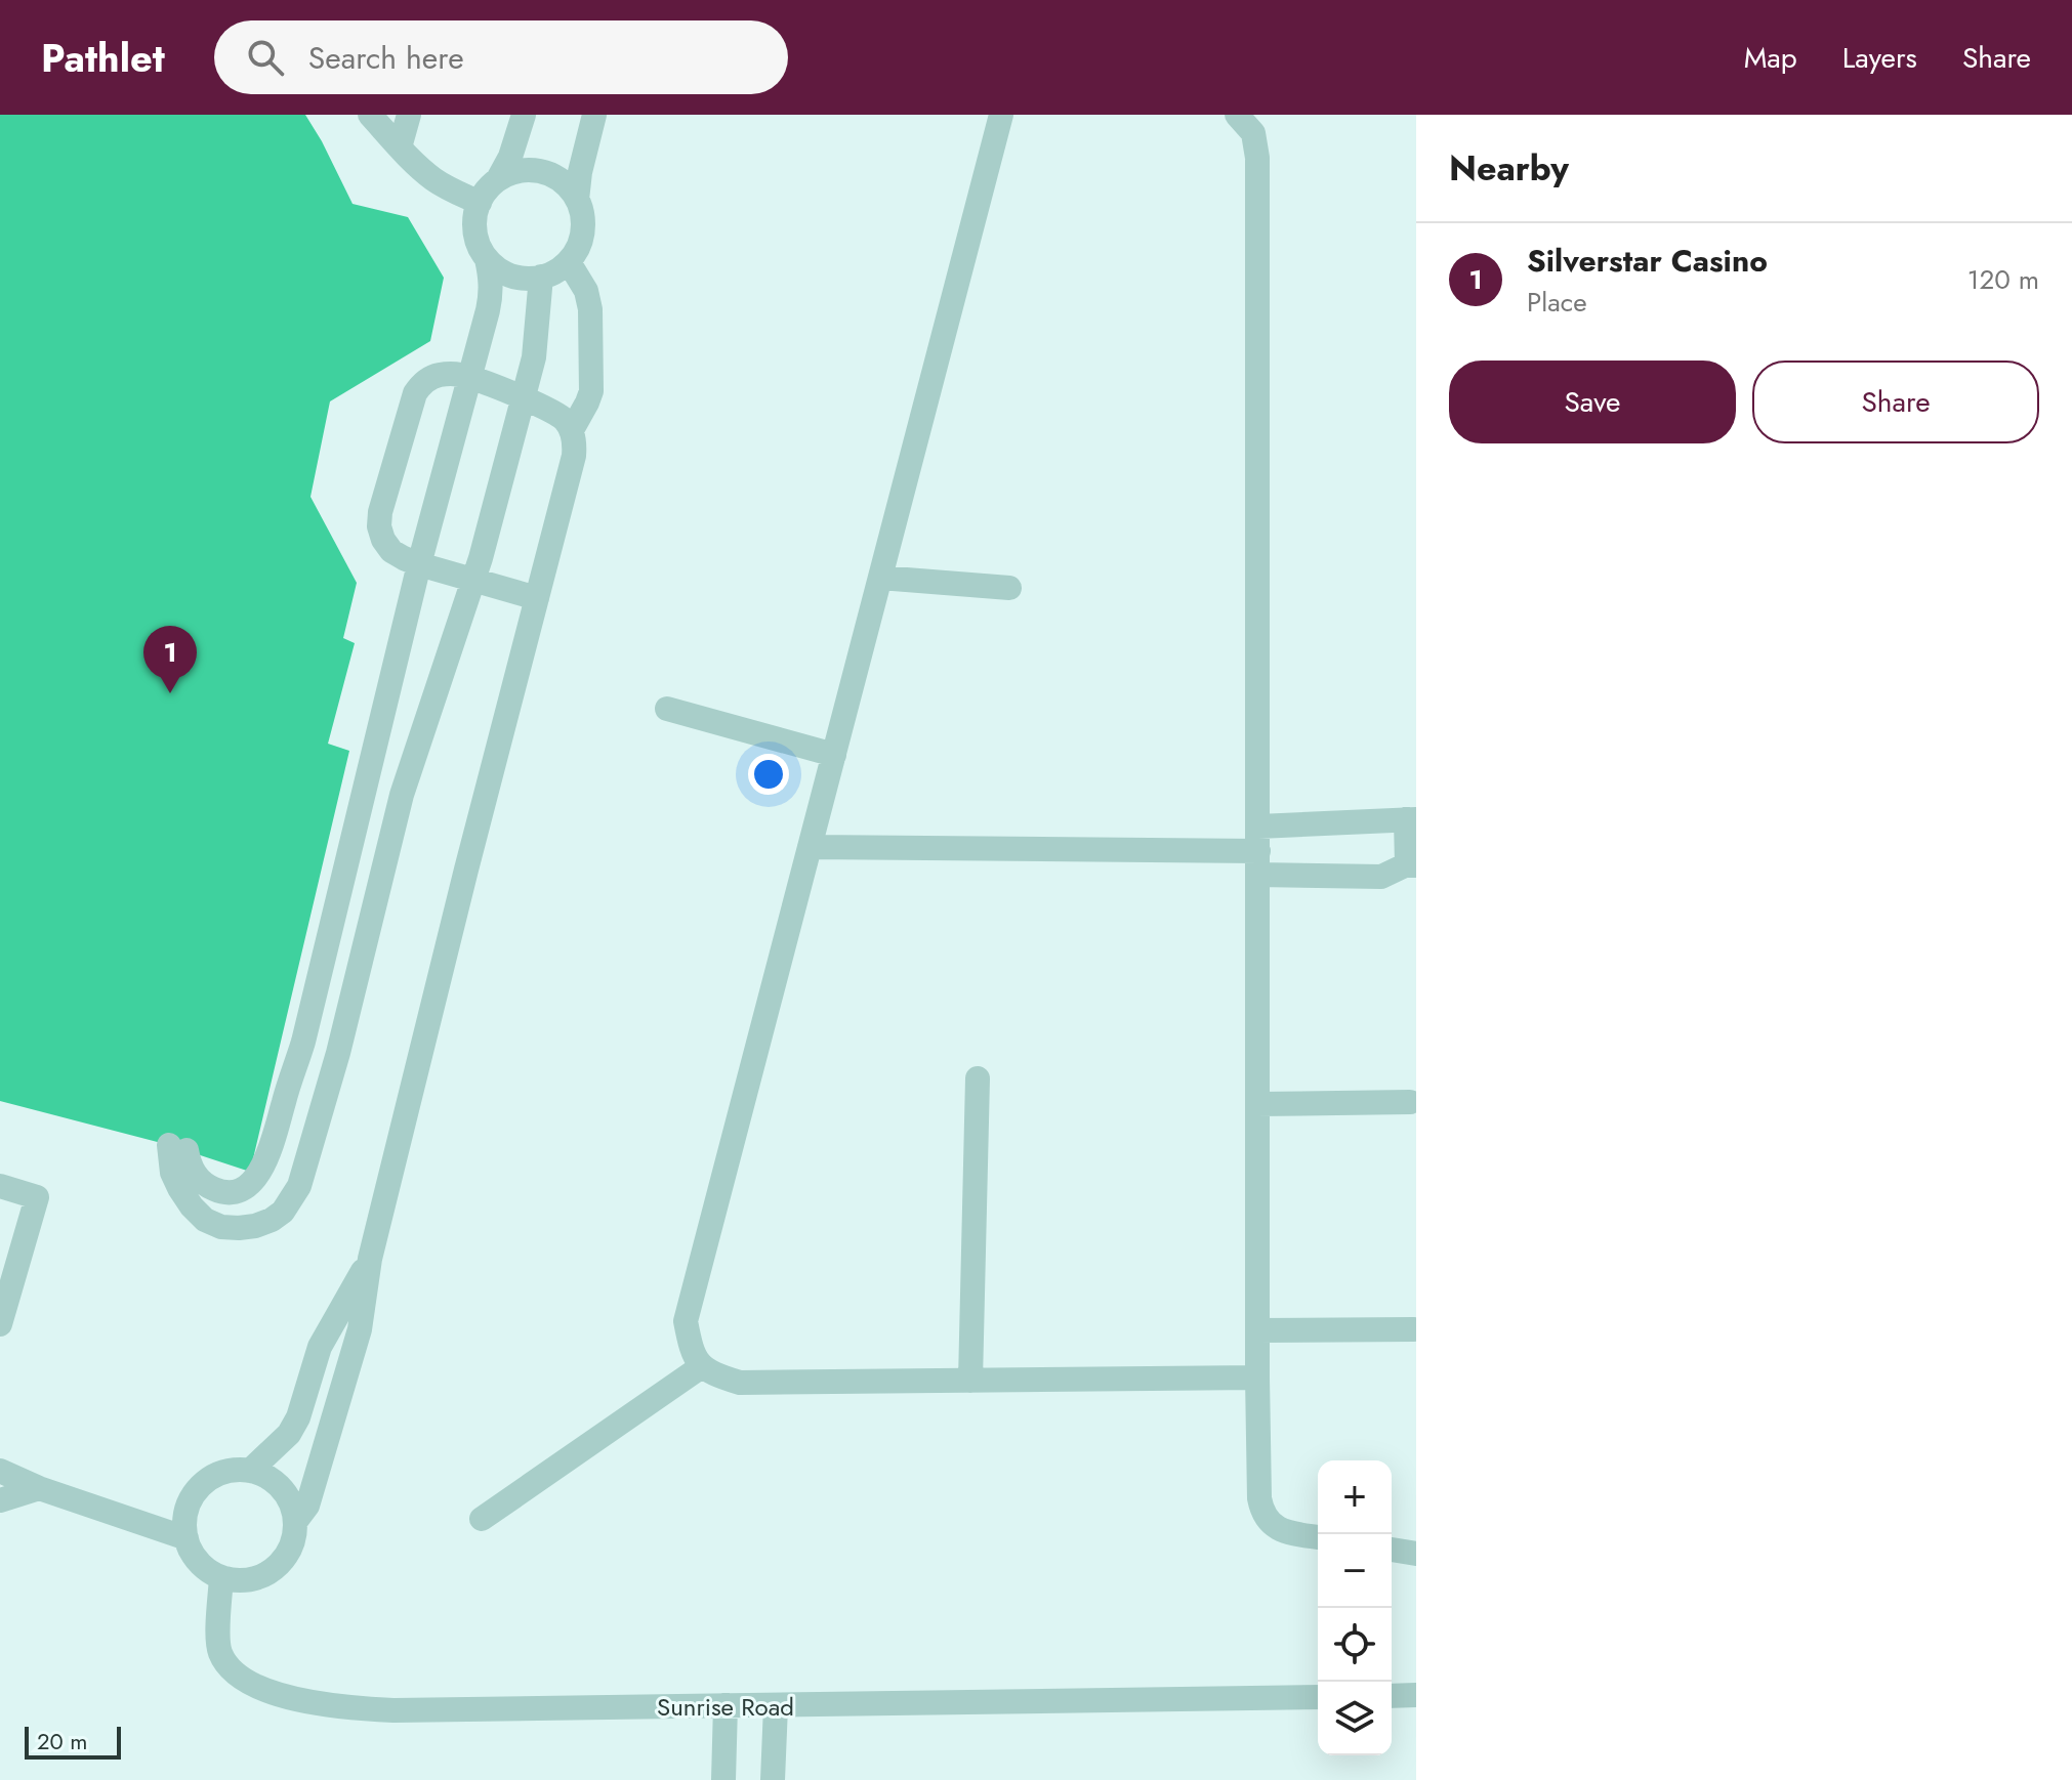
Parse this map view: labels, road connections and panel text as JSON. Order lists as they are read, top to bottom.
{
  "streets": {
    "street": ["Sunrise Road"]
  },
  "scale_bar": "20 m",
  "page": {
    "header": "Pathlet",
    "search": "Search here",
    "nav": ["Map", "Layers", "Share"],
    "heading": "Nearby",
    "list": [
      {
        "mark": "1",
        "name": "Silverstar Casino",
        "note": "Place",
        "value": "120 m"
      }
    ],
    "buttons": ["Save", "Share"],
    "pins": "1",
    "map_buttons": ["+", "−"],
    "scale": "20 m"
  }
}
